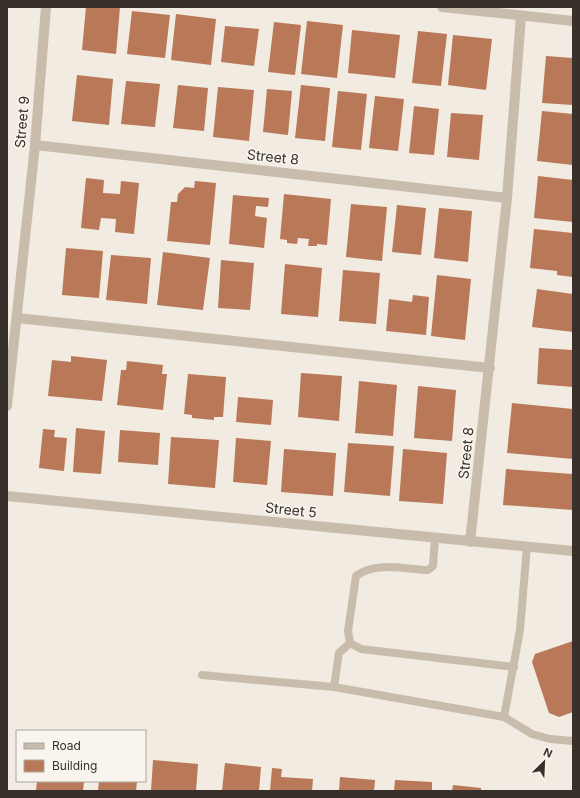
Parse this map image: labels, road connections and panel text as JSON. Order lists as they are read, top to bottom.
{
  "streets": {
    "street": ["Street 9", "Street 8", "Street 5"]
  },
  "crossings": [
    ["Street 9", "Street 8"],
    ["Street 8", "Street 5"]
  ],
  "legend": ["Road", "Building"],
  "north": "top right"
}
